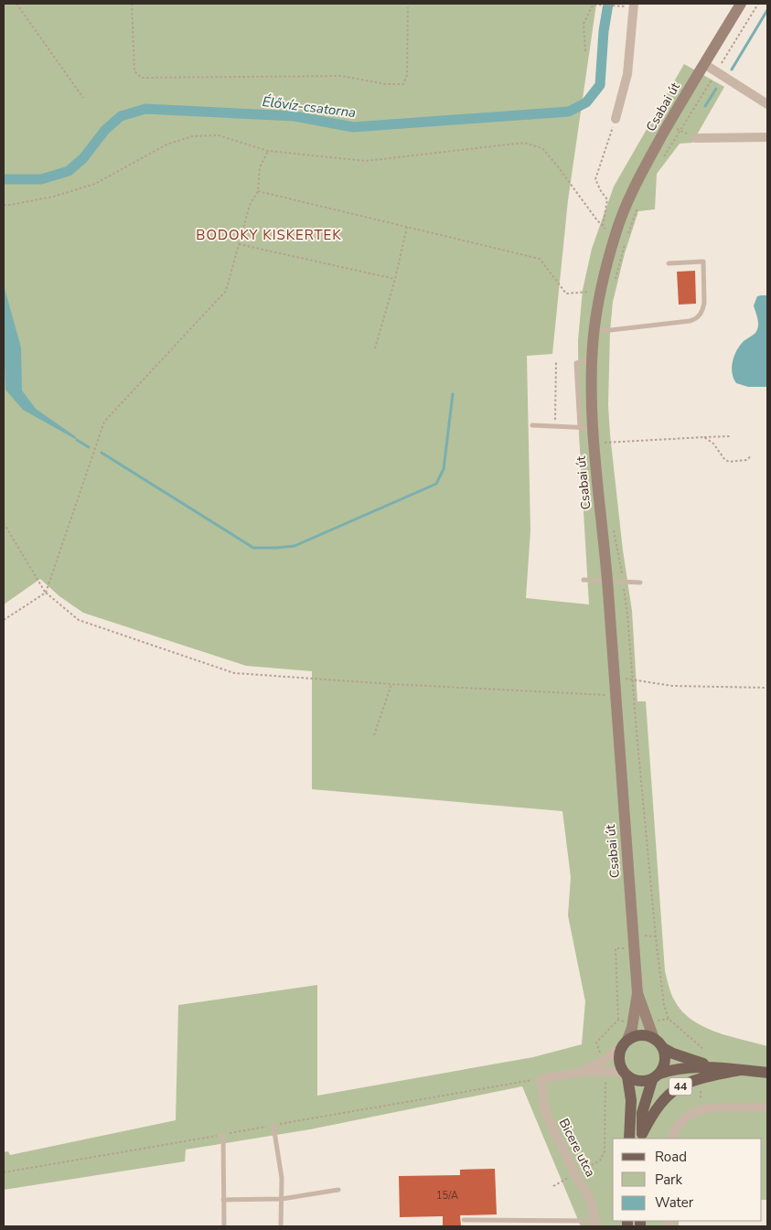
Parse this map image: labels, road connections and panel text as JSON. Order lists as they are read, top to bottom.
{
  "streets": {
    "main road": ["44"],
    "street": ["Csabai út", "Bicere utca"]
  },
  "crossings": [
    ["Csabai út", "44"]
  ],
  "districts": ["BODOKY KISKERTEK"],
  "water": ["Élővíz-csatorna"],
  "house_numbers": ["15/A"],
  "legend": ["Road", "Park", "Water"]
}
